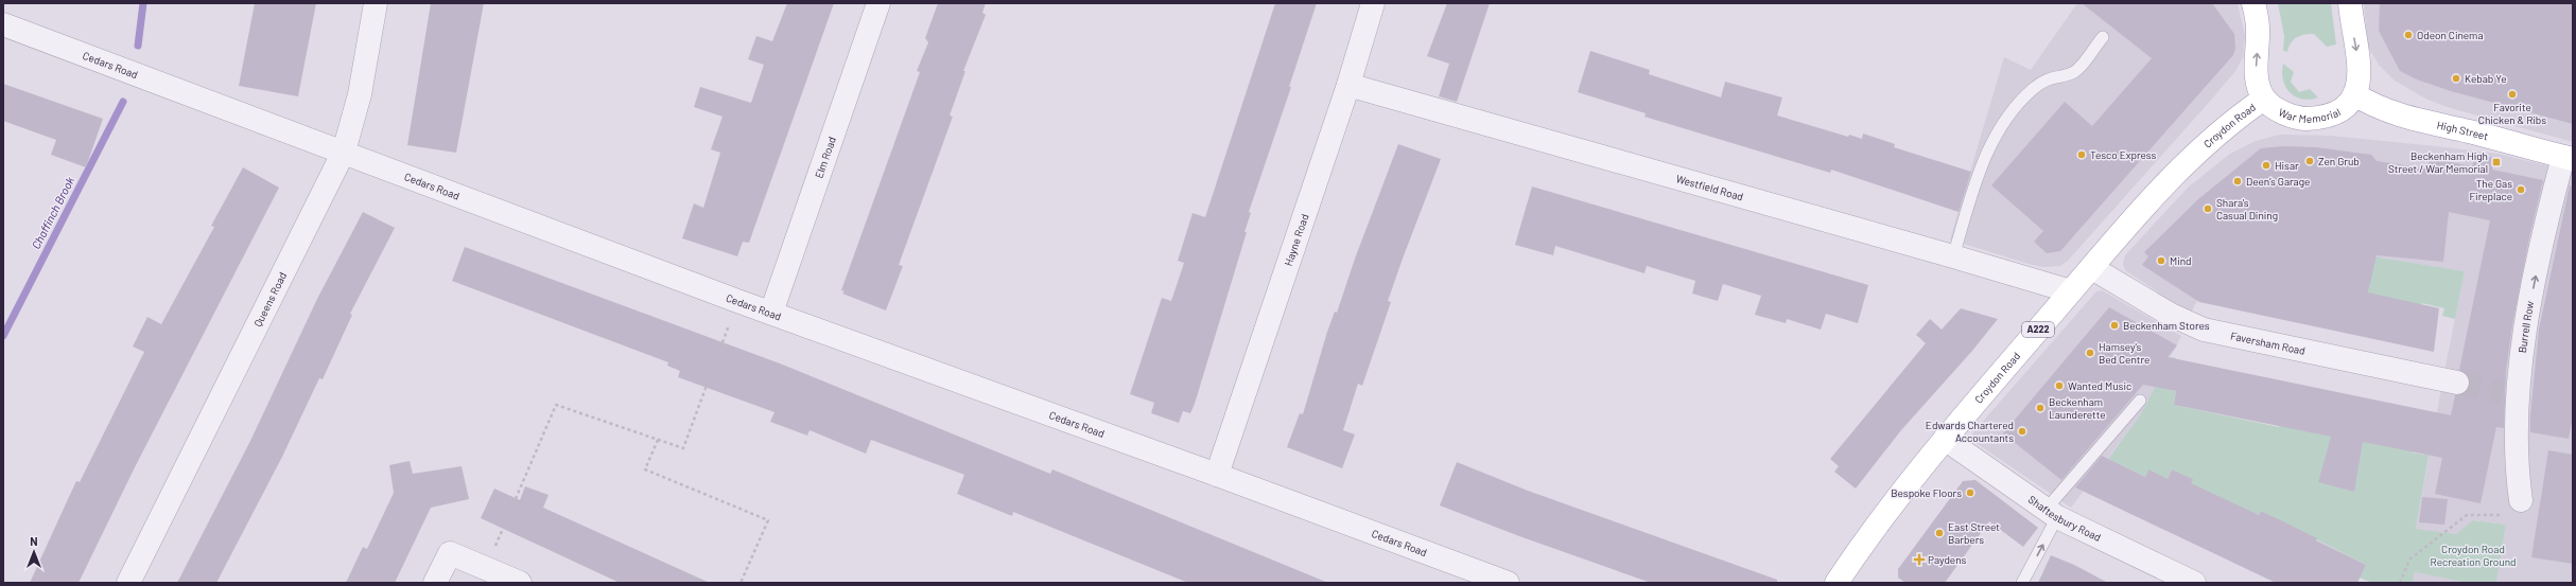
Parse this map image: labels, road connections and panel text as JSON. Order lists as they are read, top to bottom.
{
  "streets": {
    "main road": [
      "War Memorial",
      "Croydon Road",
      "High Street",
      "A222"
    ],
    "street": [
      "Cedars Road",
      "Elm Road",
      "Westfield Road",
      "Hayne Road",
      "Queens Road",
      "Burrell Row",
      "Faversham Road",
      "Shaftesbury Road"
    ]
  },
  "crossings": [
    ["Cedars Road", "Elm Road"],
    ["Cedars Road", "Hayne Road"],
    ["Cedars Road", "Queens Road"],
    ["War Memorial", "Croydon Road"],
    ["War Memorial", "High Street"],
    ["Croydon Road", "Westfield Road"],
    ["Croydon Road", "Faversham Road"],
    ["Croydon Road", "Shaftesbury Road"],
    ["High Street", "Burrell Row"],
    ["Westfield Road", "Hayne Road"]
  ],
  "one_way": ["Burrell Row"],
  "water": ["Chaffinch Brook"],
  "parks": ["Croydon Road Recreation Ground"],
  "places": {
    "other": [
      "Odeon Cinema",
      "Kebab Ye",
      "Favorite Chicken & Ribs",
      "Tesco Express",
      "Zen Grub",
      "Hisar",
      "Deen’s Garage",
      "The Gas Fireplace",
      "Shara's Casual Dining",
      "Mind",
      "Beckenham Stores",
      "Hamsey's Bed Centre",
      "Wanted Music",
      "Beckenham Launderette",
      "Edwards Chartered Accountants",
      "Bespoke Floors",
      "East Street Barbers"
    ],
    "transit": ["Beckenham High Street / War Memorial"],
    "health": ["Paydens"]
  },
  "north": "top"
}
